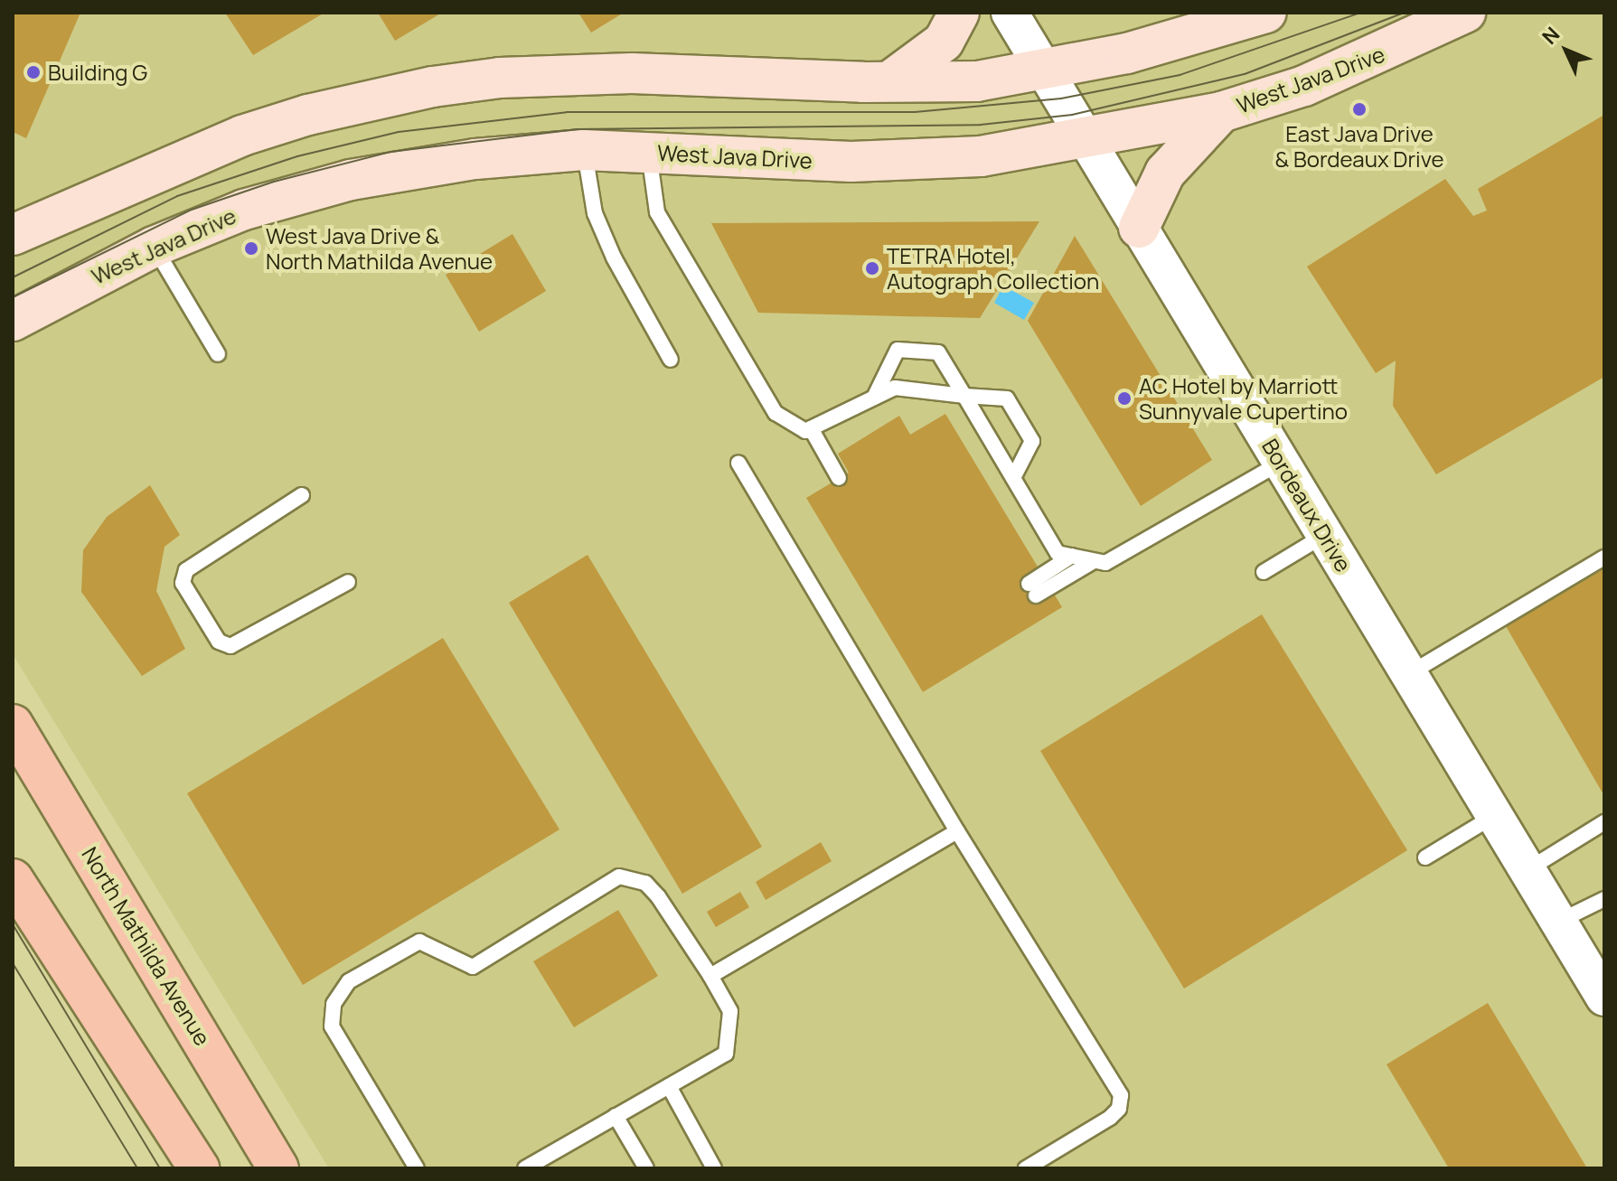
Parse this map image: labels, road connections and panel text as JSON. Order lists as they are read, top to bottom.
{
  "streets": {
    "main road": ["West Java Drive", "North Mathilda Avenue"],
    "street": ["Bordeaux Drive"]
  },
  "crossings": [
    ["West Java Drive", "Bordeaux Drive"]
  ],
  "places": [
    "Building G",
    "East Java Drive & Bordeaux Drive",
    "West Java Drive & North Mathilda Avenue",
    "TETRA Hotel, Autograph Collection",
    "AC Hotel by Marriott Sunnyvale Cupertino"
  ],
  "north": "top left"
}
